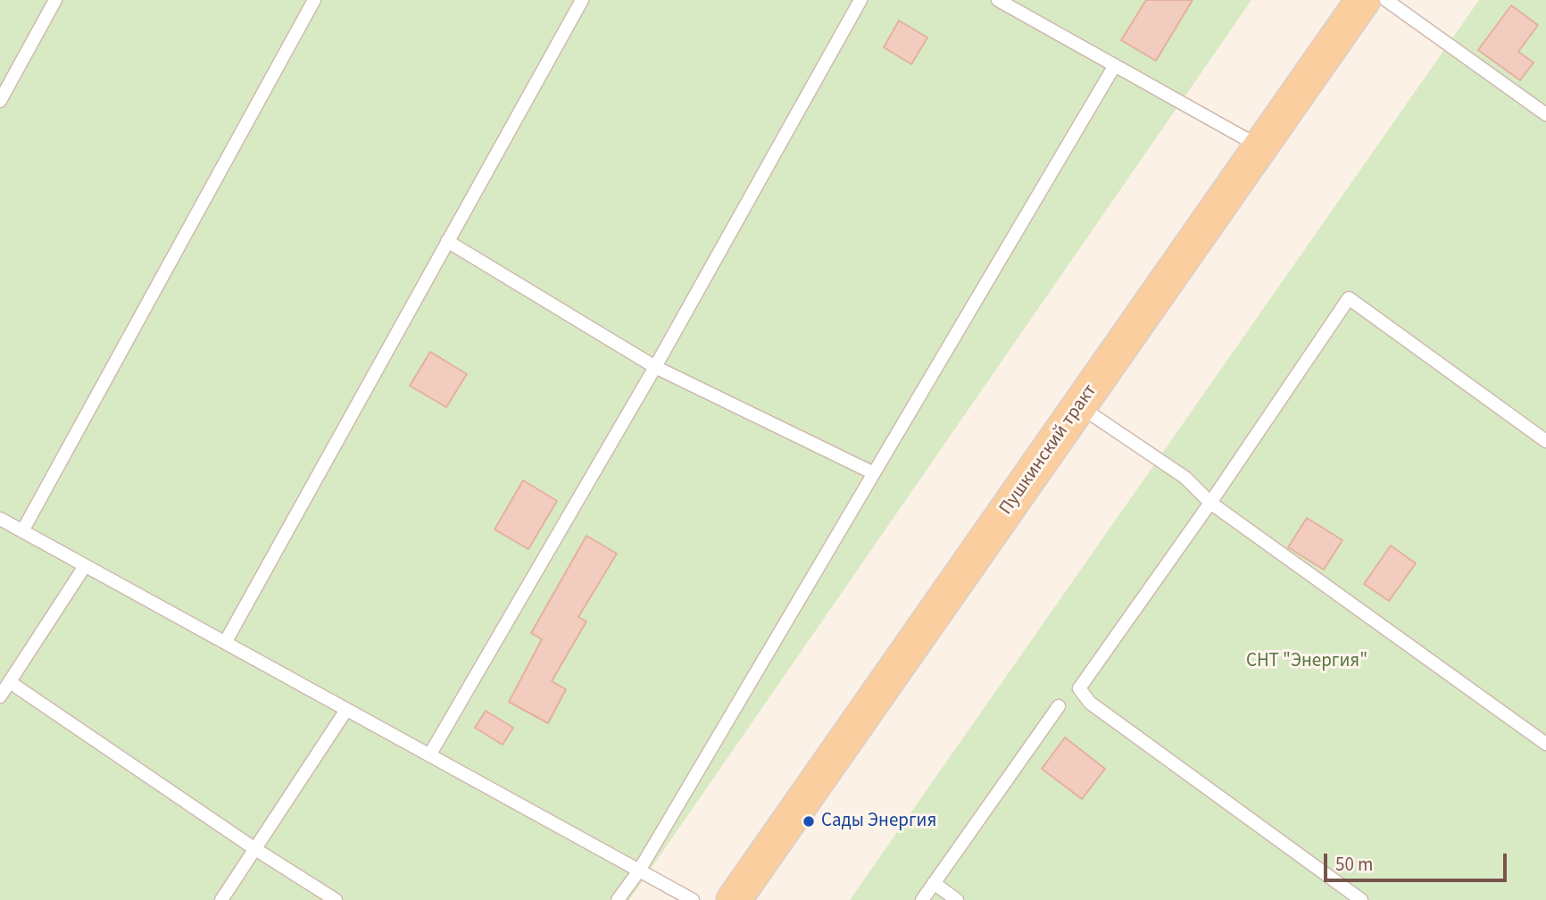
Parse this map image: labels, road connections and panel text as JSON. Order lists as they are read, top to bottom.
{
  "streets": {
    "main road": ["Пушкинский тракт"]
  },
  "parks": ["СНТ \"Энергия\""],
  "places": ["Сады Энергия"],
  "scale_bar": "50 m"
}
